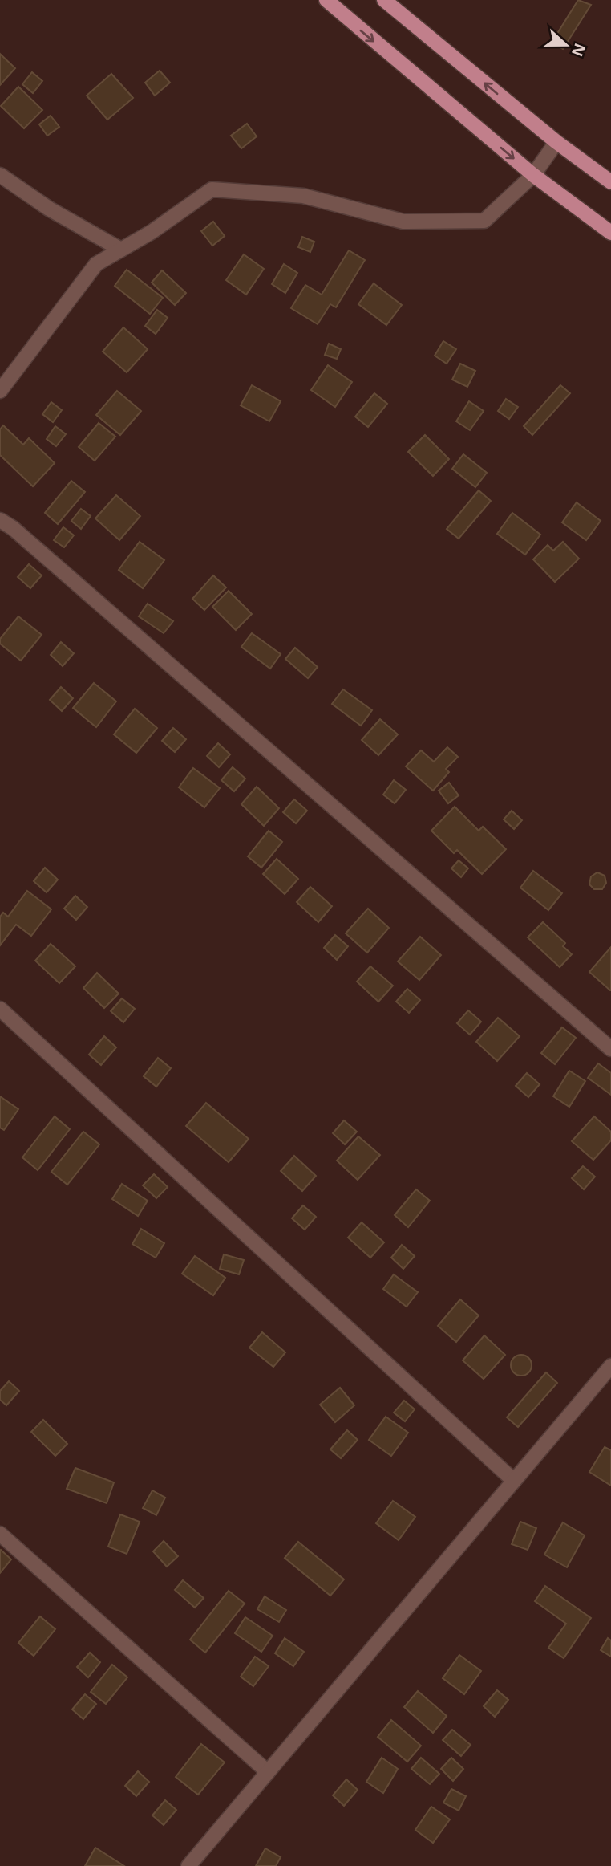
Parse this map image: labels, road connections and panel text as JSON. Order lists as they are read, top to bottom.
{
  "north": "right"
}
